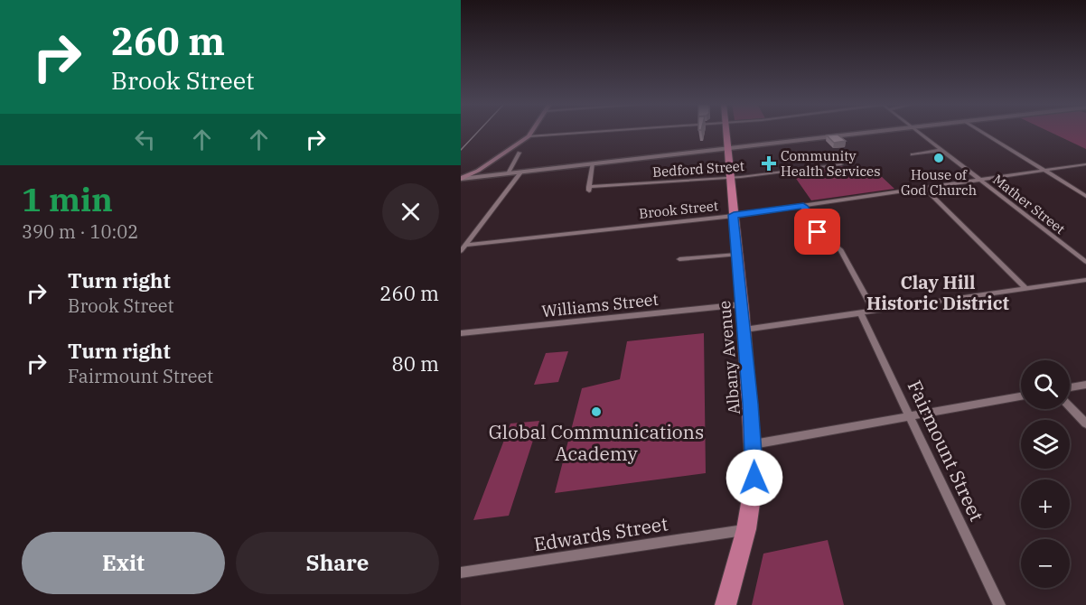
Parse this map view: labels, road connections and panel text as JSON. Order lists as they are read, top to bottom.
{
  "streets": {
    "highway": ["Albany Avenue"],
    "street": [
      "Bedford Street",
      "Mather Street",
      "Brook Street",
      "Williams Street",
      "Fairmount Street",
      "Edwards Street"
    ]
  },
  "crossings": [
    ["Bedford Street", "Albany Avenue"],
    ["Mather Street", "Brook Street"],
    ["Brook Street", "Albany Avenue"],
    ["Williams Street", "Albany Avenue"],
    ["Albany Avenue", "Edwards Street"]
  ],
  "districts": ["Clay Hill Historic District"],
  "places": {
    "other": ["House of God Church", "Global Communications Academy"],
    "health": ["Community Health Services"]
  },
  "page": {
    "turn": ["260 m", "Brook Street"],
    "heading": ["1 min", "390 m · 10:02"],
    "list": [
      {
        "name": "Turn right",
        "note": "Brook Street",
        "value": "260 m"
      },
      {
        "name": "Turn right",
        "note": "Fairmount Street",
        "value": "80 m"
      }
    ],
    "map_buttons": ["+", "−"],
    "buttons": ["Exit", "Share"]
  }
}
